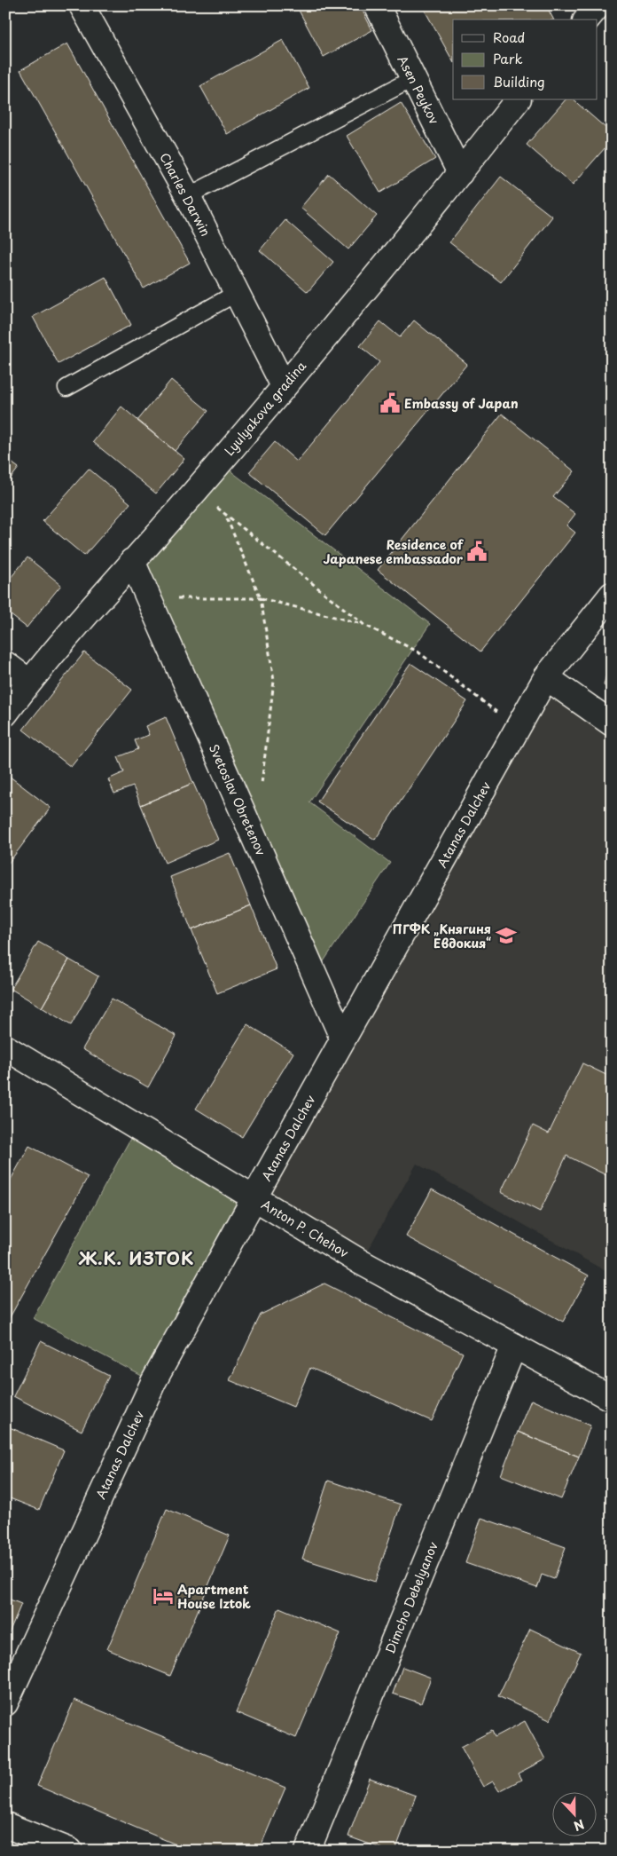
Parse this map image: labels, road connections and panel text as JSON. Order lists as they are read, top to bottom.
{
  "streets": {
    "street": [
      "Asen Peykov",
      "Charles Darwin",
      "Lyulyakova gradina",
      "Svetoslav Obretenov",
      "Atanas Dalchev",
      "Anton P. Chehov",
      "Dimcho Debelyanov"
    ]
  },
  "crossings": [
    ["Asen Peykov", "Lyulyakova gradina"],
    ["Charles Darwin", "Lyulyakova gradina"],
    ["Lyulyakova gradina", "Svetoslav Obretenov"],
    ["Svetoslav Obretenov", "Atanas Dalchev"],
    ["Atanas Dalchev", "Anton P. Chehov"],
    ["Anton P. Chehov", "Dimcho Debelyanov"]
  ],
  "districts": ["Ж.К. ИЗТОК"],
  "places": {
    "public building": ["Embassy of Japan", "Residence of Japanese embassador"],
    "school or university": ["ПГФК „Княгиня Евдокия“"],
    "hotel": ["Apartment House Iztok"]
  },
  "legend": ["Road", "Park", "Building"],
  "north": "bottom"
}
